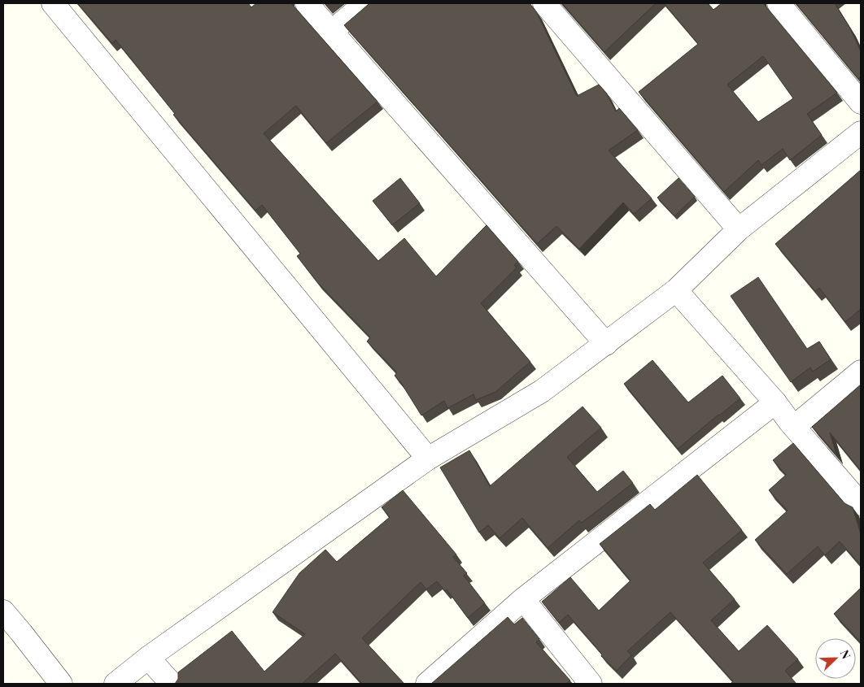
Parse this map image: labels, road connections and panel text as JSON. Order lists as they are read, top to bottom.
{
  "north": "top right"
}
